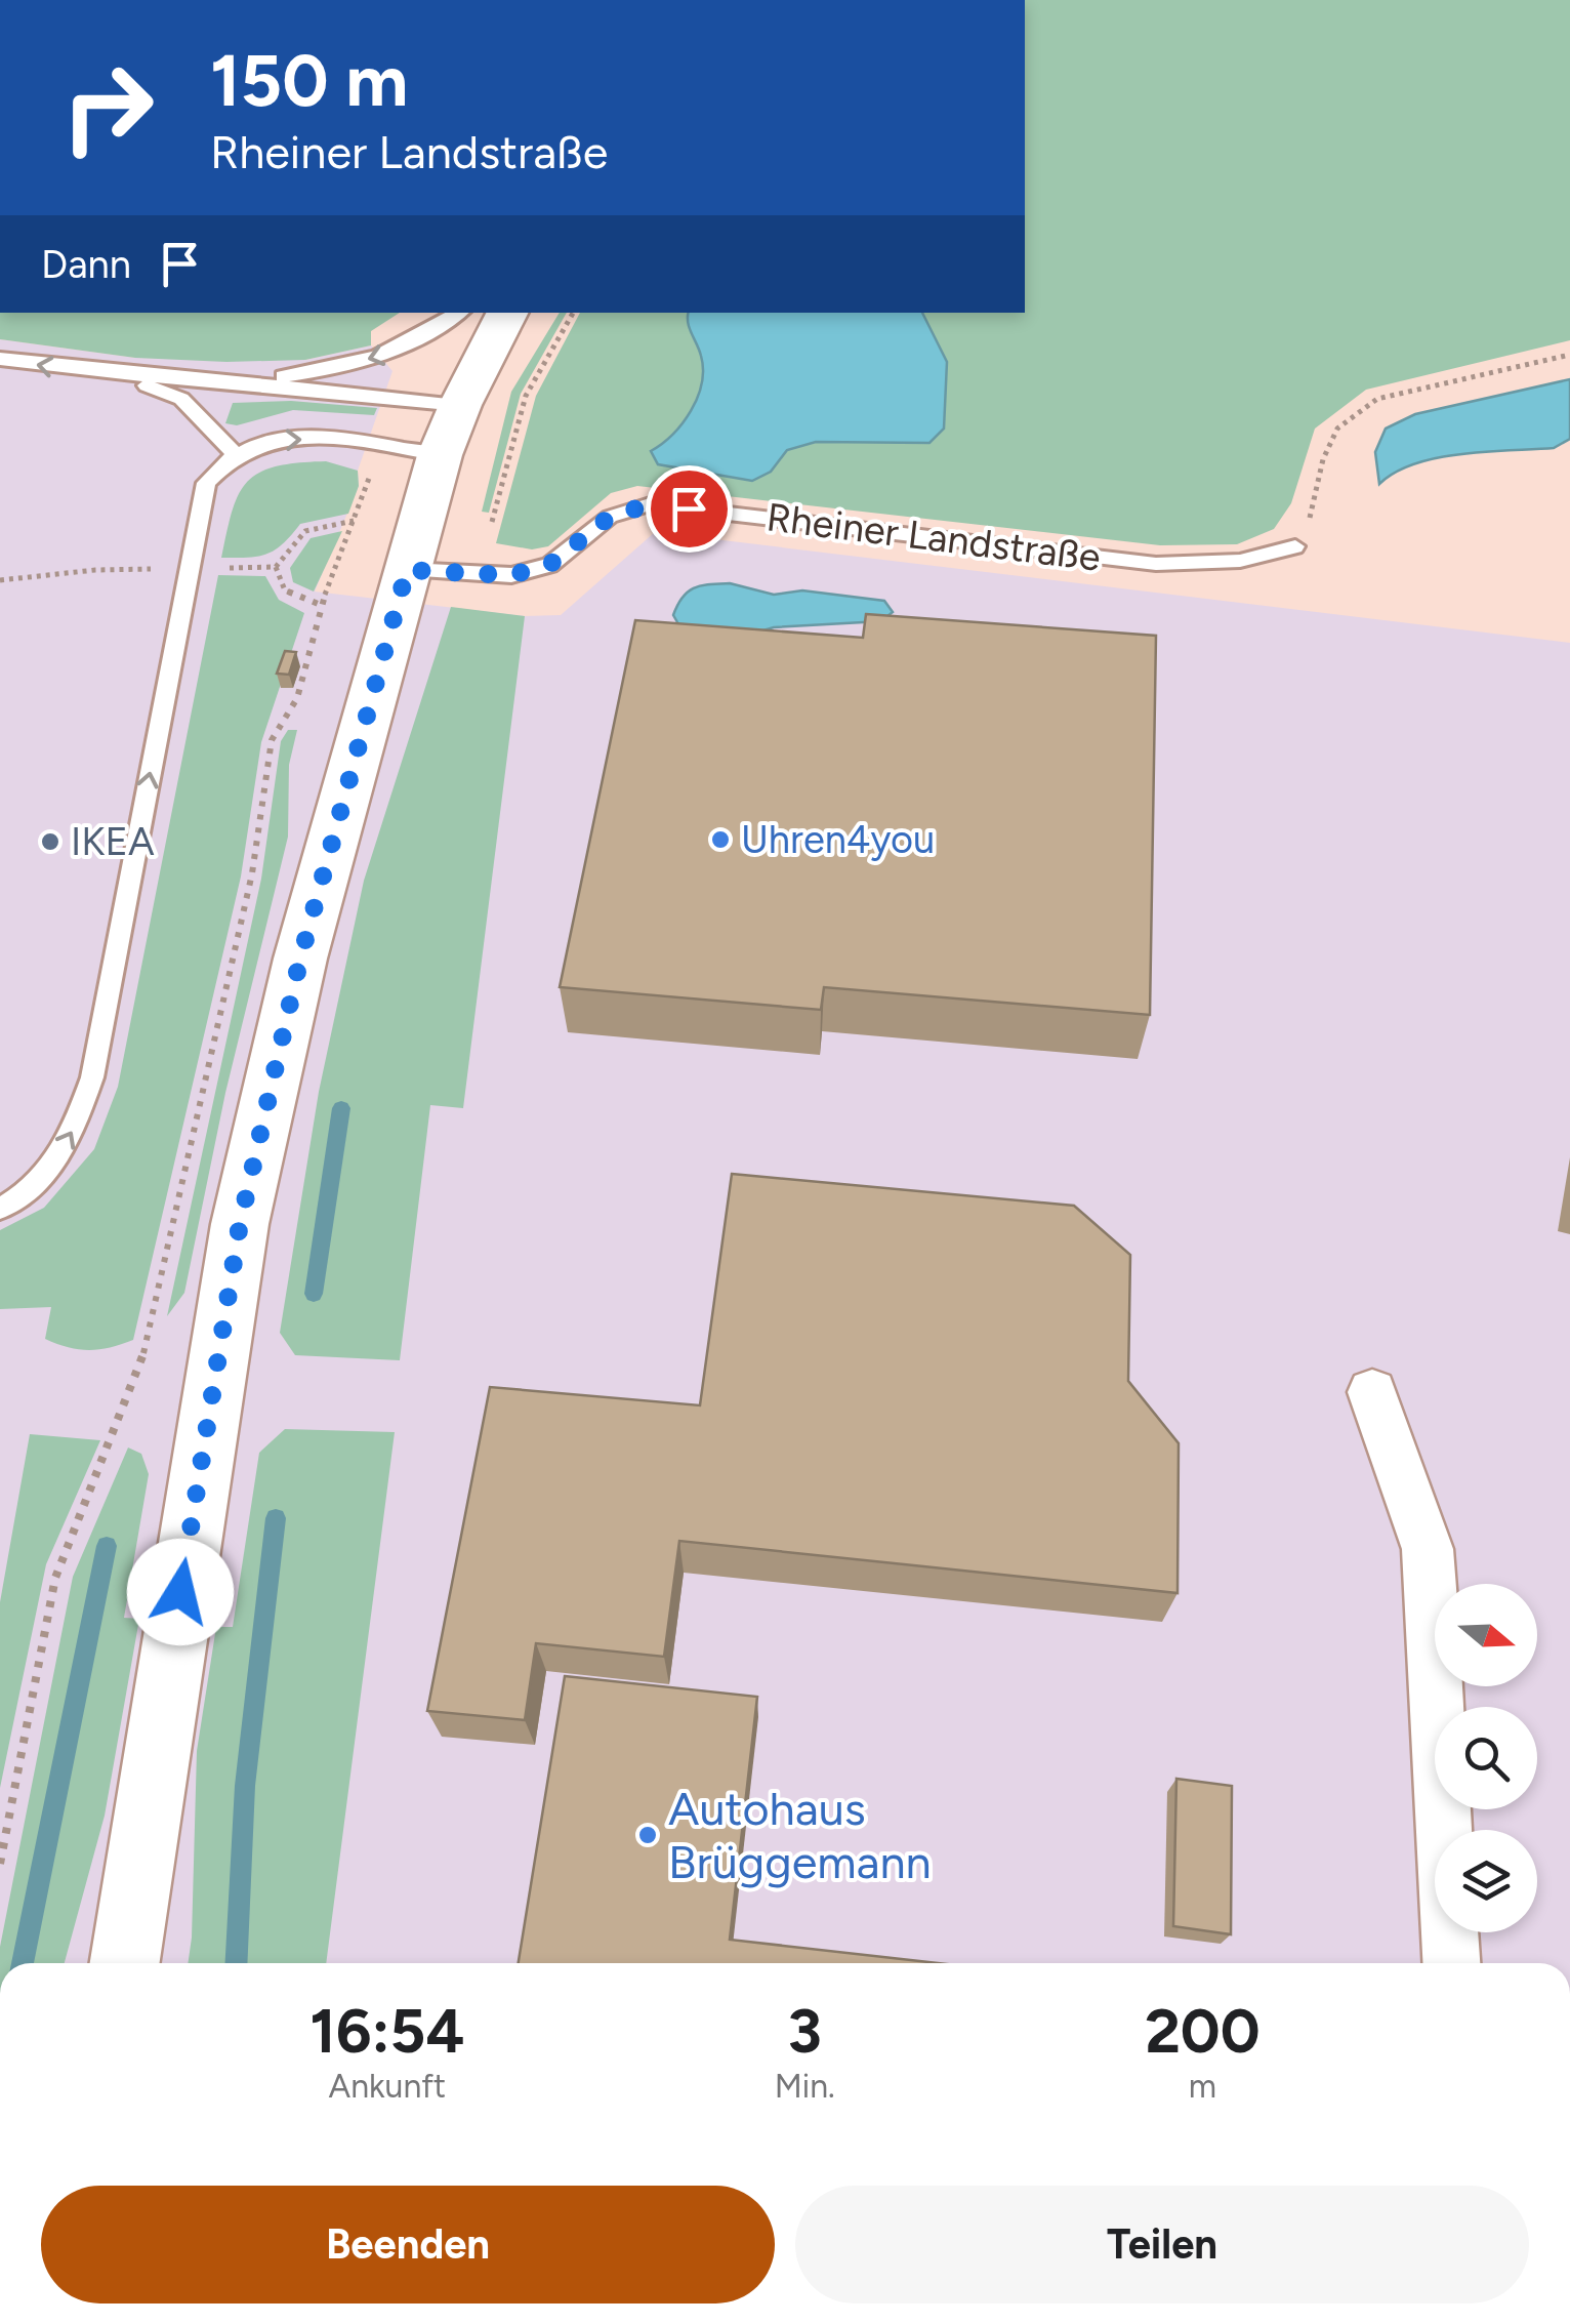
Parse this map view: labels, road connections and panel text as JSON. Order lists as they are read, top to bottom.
{
  "streets": {
    "lane": ["Rheiner Landstraße"]
  },
  "places": ["Uhren4you", "IKEA", "Autohaus Brüggemann"],
  "north": "right",
  "page": {
    "turn": ["150 m", "Rheiner Landstraße"],
    "then": "Dann",
    "eta": [
      "16:54",
      "Ankunft",
      "3",
      "Min.",
      "200",
      "m"
    ],
    "buttons": ["Beenden", "Teilen"]
  }
}
